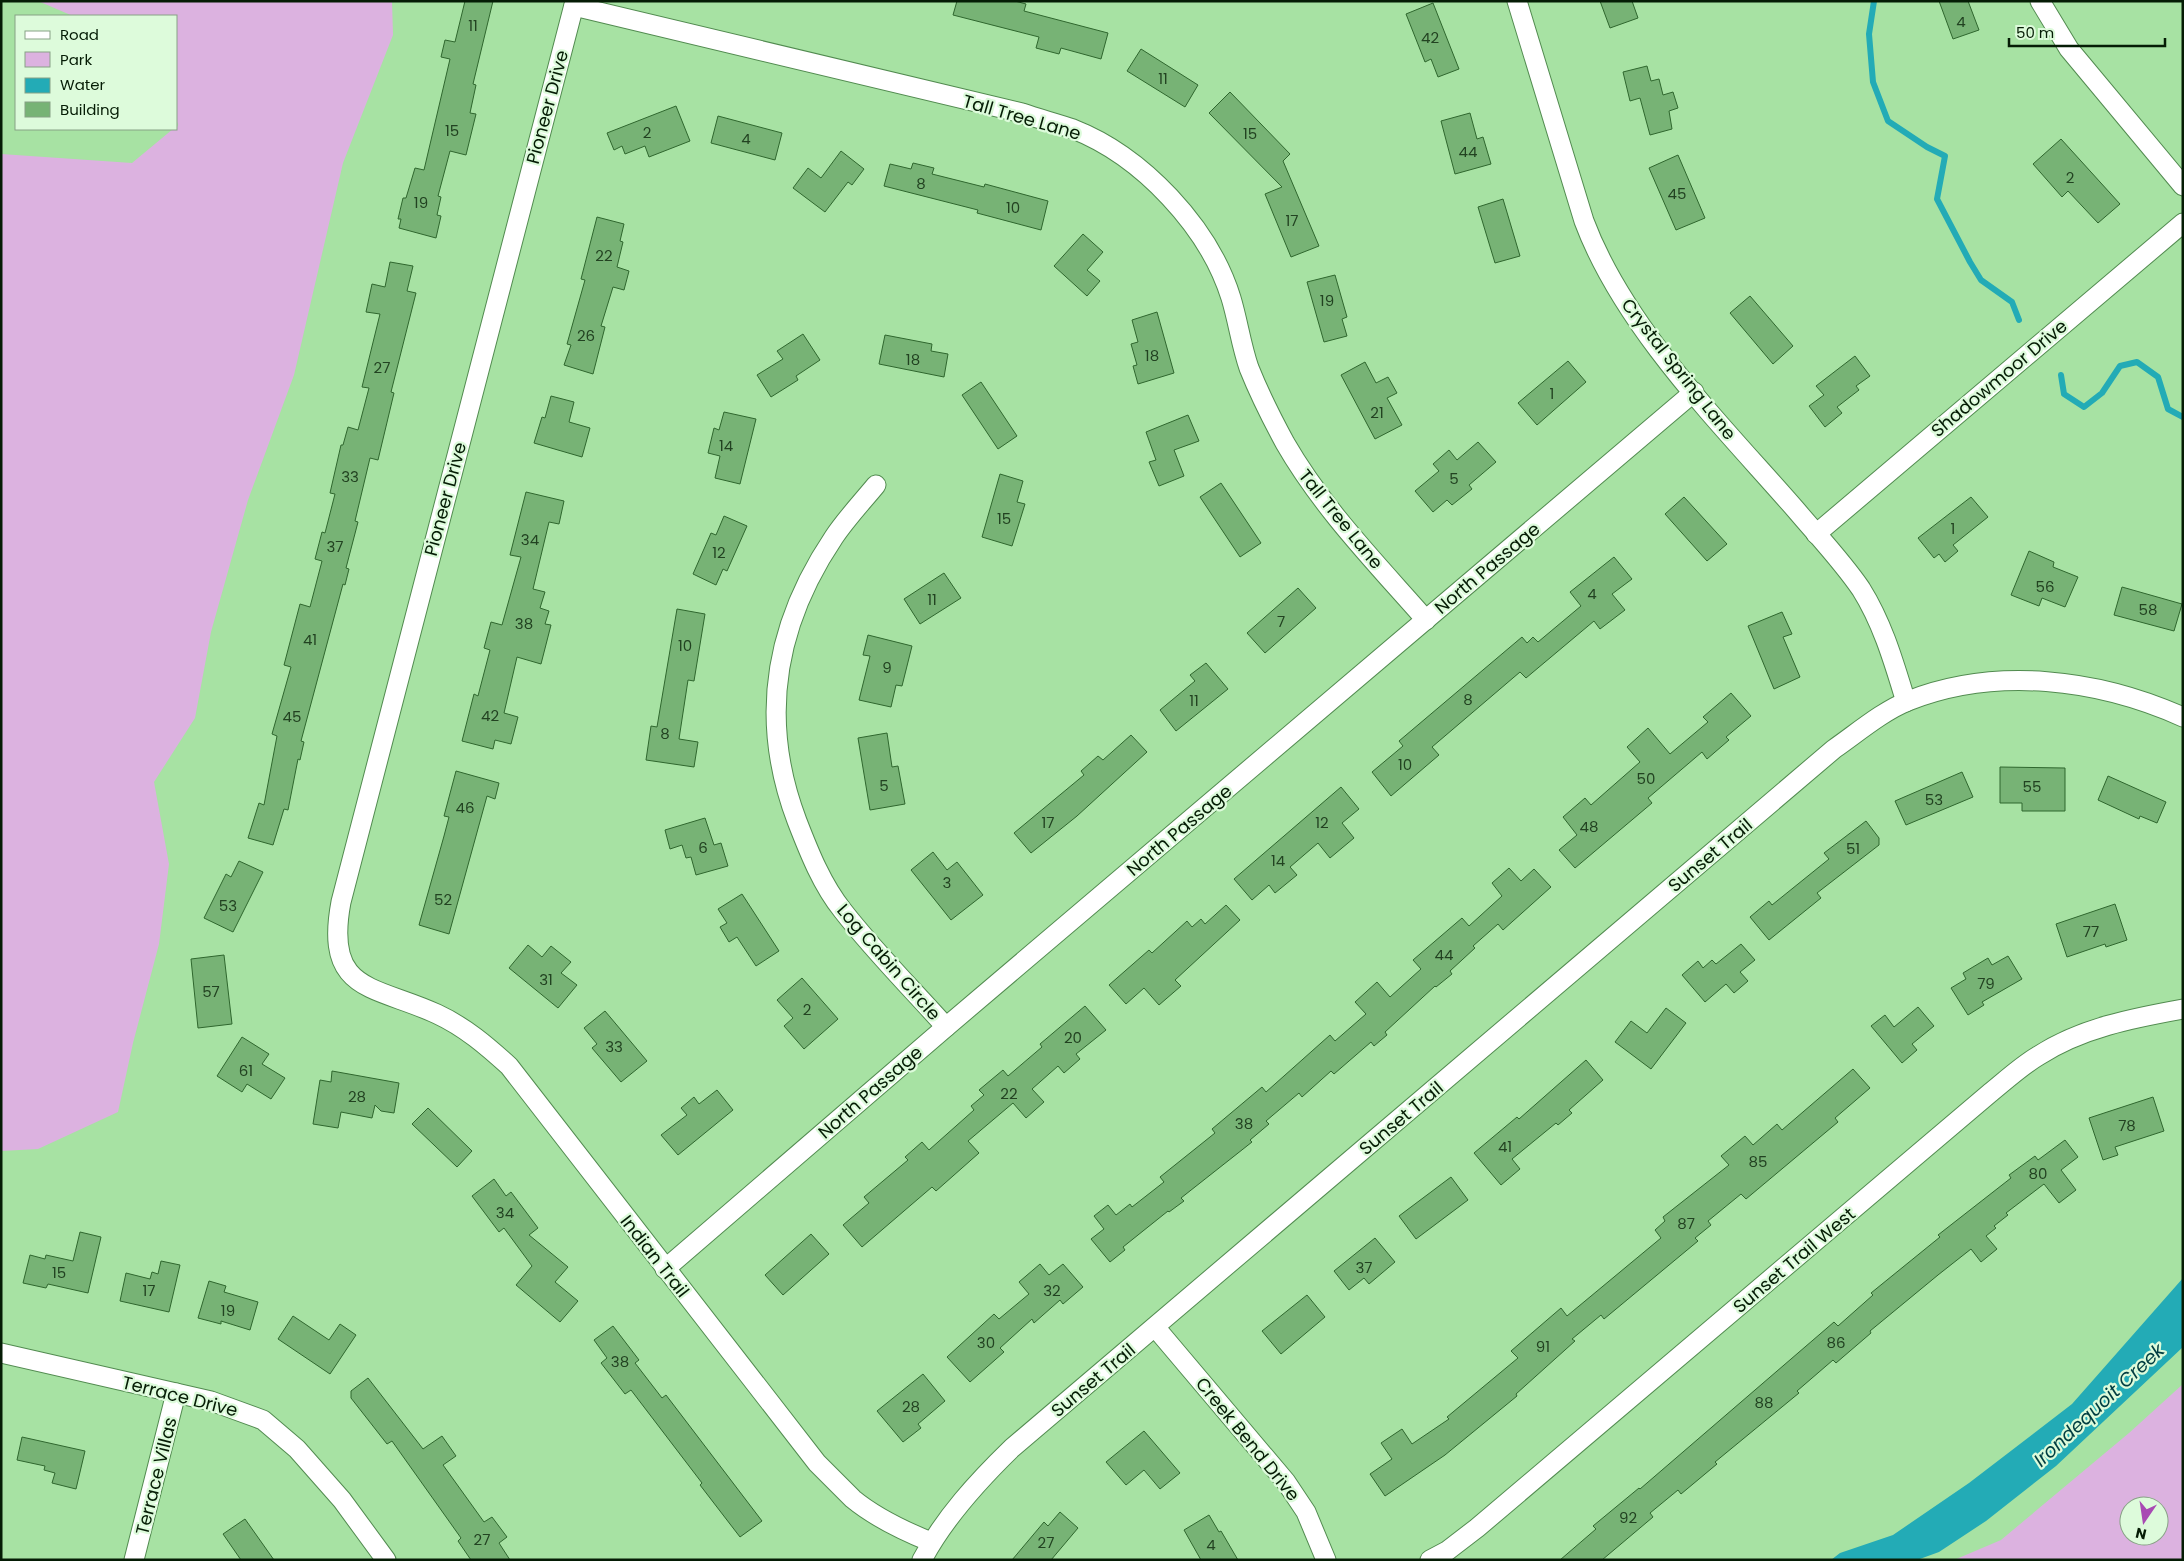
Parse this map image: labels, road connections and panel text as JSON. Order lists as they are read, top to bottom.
{
  "streets": {
    "street": [
      "Pioneer Drive",
      "Tall Tree Lane",
      "Crystal Spring Lane",
      "Shadowmoor Drive",
      "North Passage",
      "Sunset Trail",
      "Log Cabin Circle",
      "Indian Trail",
      "Sunset Trail West",
      "Terrace Drive",
      "Creek Bend Drive",
      "Terrace Villas"
    ]
  },
  "crossings": [
    ["Pioneer Drive", "Tall Tree Lane"],
    ["Pioneer Drive", "Indian Trail"],
    ["Tall Tree Lane", "North Passage"],
    ["Crystal Spring Lane", "Shadowmoor Drive"],
    ["Crystal Spring Lane", "North Passage"],
    ["Crystal Spring Lane", "Sunset Trail"],
    ["North Passage", "Log Cabin Circle"],
    ["North Passage", "Indian Trail"],
    ["Sunset Trail", "Indian Trail"],
    ["Sunset Trail", "Creek Bend Drive"],
    ["Terrace Drive", "Terrace Villas"]
  ],
  "water": ["Irondequoit Creek"],
  "house_numbers": [
    "4",
    "11",
    "42",
    "11",
    "15",
    "2",
    "15",
    "4",
    "44",
    "2",
    "8",
    "45",
    "19",
    "10",
    "17",
    "22",
    "19",
    "26",
    "18",
    "18",
    "27",
    "1",
    "21",
    "14",
    "33",
    "5",
    "15",
    "1",
    "34",
    "37",
    "12",
    "56",
    "4",
    "11",
    "58",
    "7",
    "38",
    "41",
    "10",
    "9",
    "8",
    "11",
    "42",
    "45",
    "8",
    "10",
    "50",
    "5",
    "55",
    "53",
    "46",
    "17",
    "12",
    "48",
    "6",
    "51",
    "14",
    "3",
    "52",
    "53",
    "77",
    "44",
    "31",
    "79",
    "57",
    "2",
    "20",
    "33",
    "61",
    "22",
    "28",
    "38",
    "78",
    "41",
    "85",
    "80",
    "34",
    "87",
    "37",
    "15",
    "17",
    "32",
    "19",
    "30",
    "86",
    "91",
    "38",
    "88",
    "28",
    "92",
    "27",
    "27",
    "4"
  ],
  "legend": [
    "Road",
    "Park",
    "Water",
    "Building"
  ],
  "scale_bar": "50 m",
  "north": "bottom"
}
